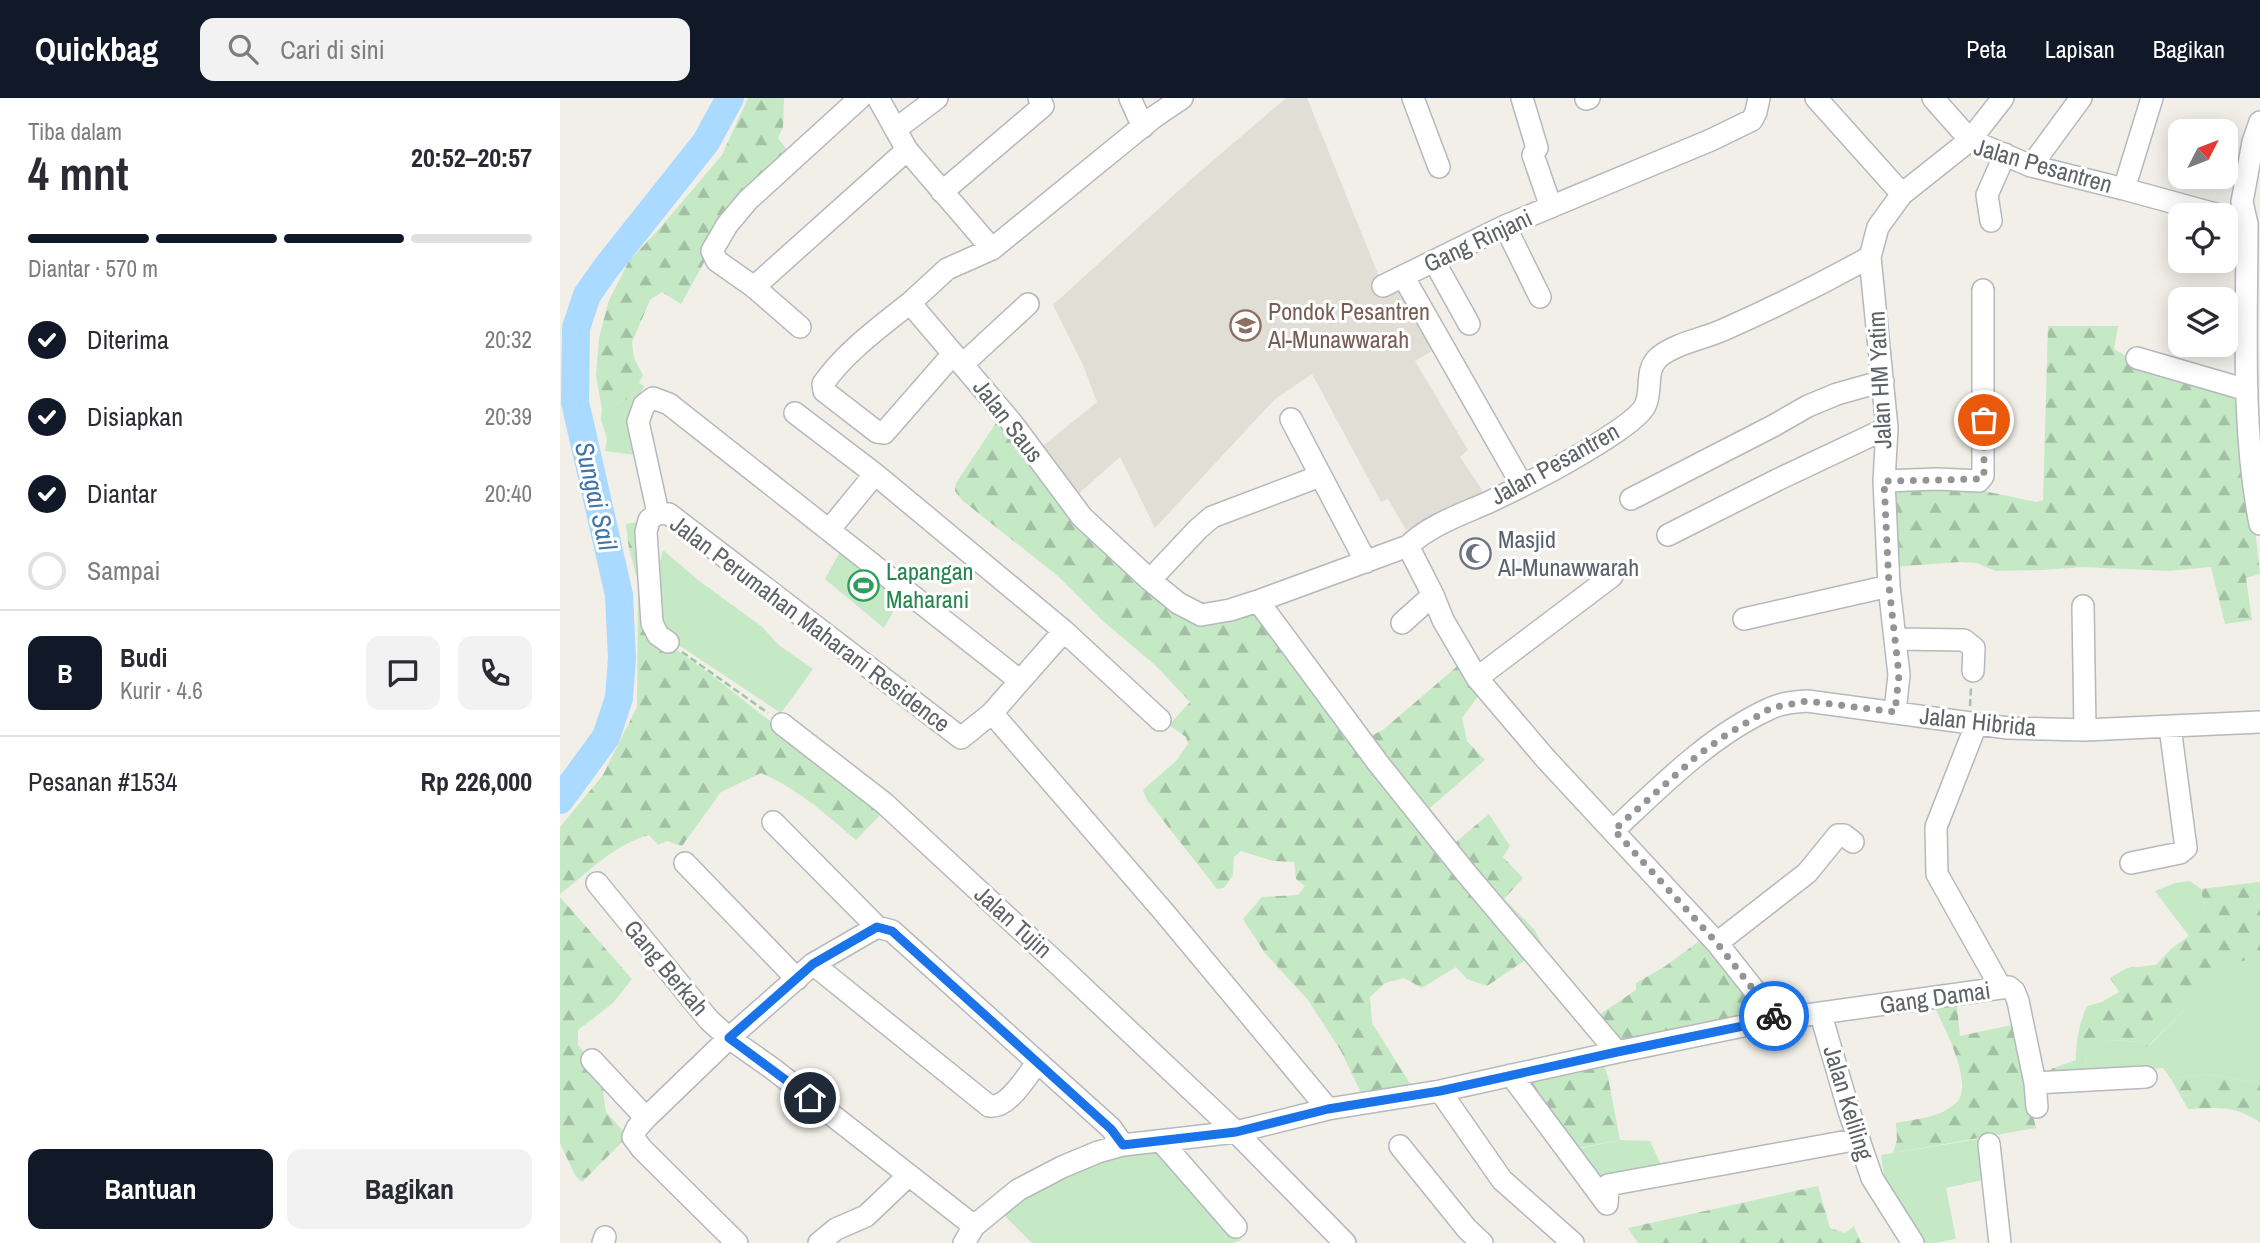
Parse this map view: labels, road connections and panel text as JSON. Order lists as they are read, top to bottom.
{
  "streets": {
    "street": [
      "Jalan Pesantren",
      "Gang Rinjani",
      "Jalan HM Yatim",
      "Jalan Saus",
      "Jalan Perumahan Maharani Residence",
      "Jalan Hibrida",
      "Jalan Tujin",
      "Gang Berkah",
      "Gang Damai",
      "Jalan Keliling"
    ]
  },
  "crossings": [
    ["Jalan Pesantren", "Gang Rinjani"],
    ["Jalan Pesantren", "Jalan HM Yatim"],
    ["Jalan Pesantren", "Jalan Saus"],
    ["Jalan HM Yatim", "Jalan Hibrida"],
    ["Jalan Tujin", "Jalan Keliling"],
    ["Gang Berkah", "Jalan Keliling"],
    ["Gang Damai", "Jalan Keliling"]
  ],
  "water": ["Sungai Sail"],
  "places": {
    "school or university": ["Pondok Pesantren Al-Munawwarah"],
    "mosque": ["Masjid Al-Munawwarah"],
    "sports": ["Lapangan Maharani"]
  },
  "north": "top right",
  "page": {
    "header": "Quickbag",
    "search": "Cari di sini",
    "nav": ["Peta", "Lapisan", "Bagikan"],
    "heading": ["4 mnt", "Tiba dalam", "20:52–20:57"],
    "panel": [
      "Budi",
      "Kurir · 4.6",
      "Pesanan #1534",
      "Rp 226,000"
    ],
    "bar": "Diantar · 570 m",
    "list": [
      ["Diterima", "20:32"],
      ["Disiapkan", "20:39"],
      ["Diantar", "20:40"],
      "Sampai"
    ],
    "round": "B",
    "buttons": ["Bantuan", "Bagikan"]
  }
}
